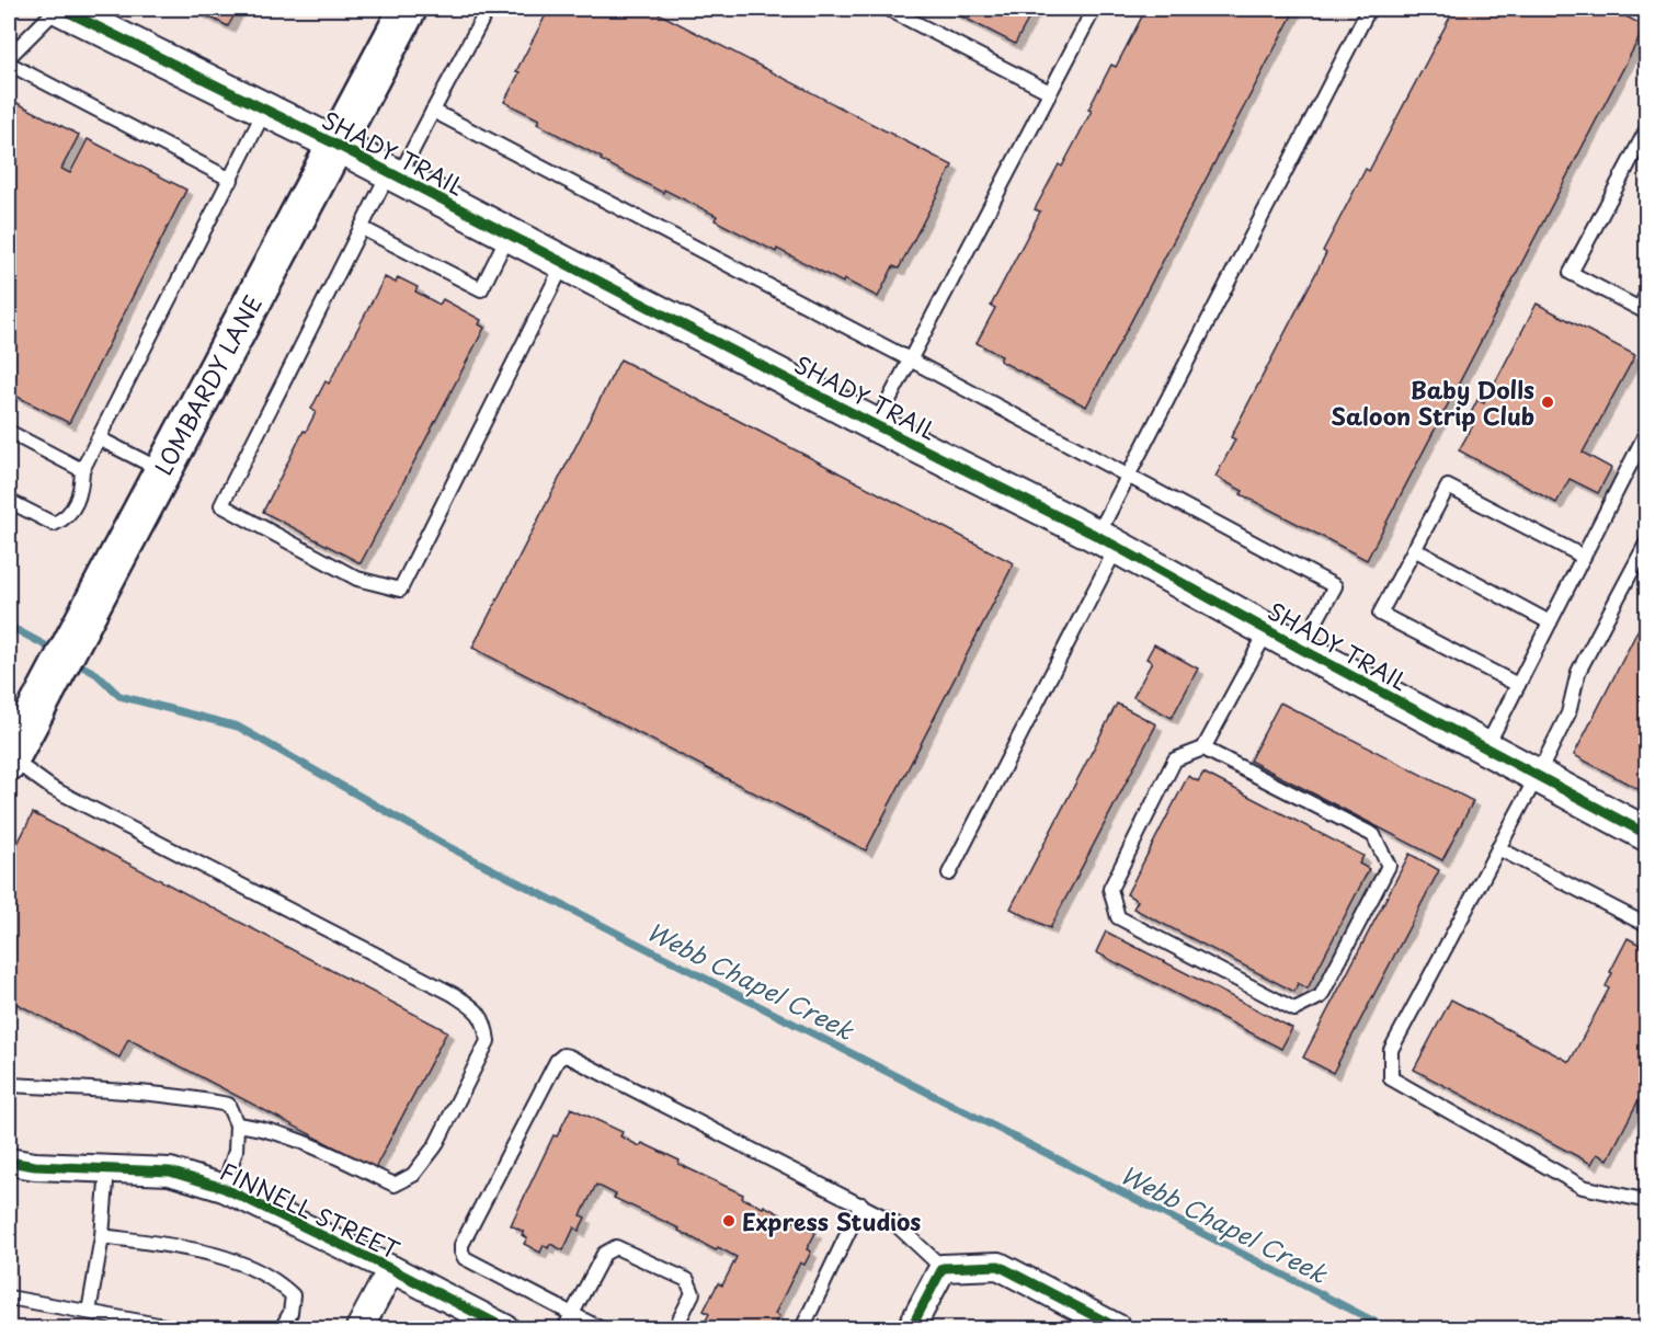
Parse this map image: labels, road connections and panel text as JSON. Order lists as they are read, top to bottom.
{
  "streets": {
    "main road": ["LOMBARDY LANE"],
    "street": ["SHADY TRAIL", "FINNELL STREET"]
  },
  "crossings": [
    ["SHADY TRAIL", "LOMBARDY LANE"]
  ],
  "water": ["Webb Chapel Creek"],
  "places": ["Baby Dolls Saloon Strip Club", "Express Studios"]
}
